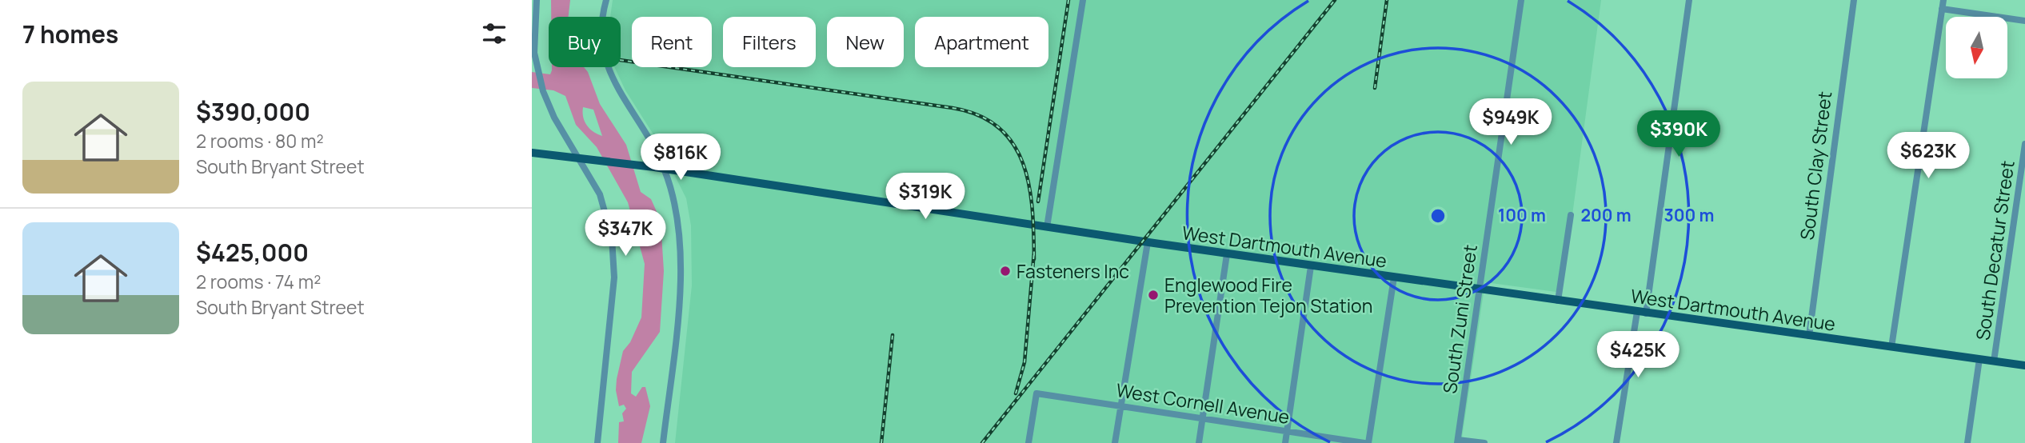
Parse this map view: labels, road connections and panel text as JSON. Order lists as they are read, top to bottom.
{
  "streets": {
    "main road": ["West Dartmouth Avenue"],
    "street": [
      "South Clay Street",
      "South Decatur Street",
      "South Zuni Street",
      "West Cornell Avenue"
    ]
  },
  "crossings": [
    ["South Clay Street", "West Dartmouth Avenue"],
    ["West Dartmouth Avenue", "South Decatur Street"],
    ["West Dartmouth Avenue", "South Zuni Street"]
  ],
  "places": ["Fasteners Inc", "Englewood Fire Prevention Tejon Station"],
  "north": "bottom",
  "page": {
    "heading": "7 homes",
    "chip": [
      "Buy",
      "Rent",
      "Filters",
      "New",
      "Apartment"
    ],
    "list": [
      {
        "name": "$390,000",
        "note": "2 rooms · 80 m² · South Bryant Street"
      },
      {
        "name": "$425,000",
        "note": "2 rooms · 74 m² · South Bryant Street"
      }
    ],
    "price": [
      "$949K",
      "$390K",
      "$623K",
      "$816K",
      "$319K",
      "$347K",
      "$425K"
    ]
  },
  "rings": ["100 m", "200 m", "300 m"]
}
